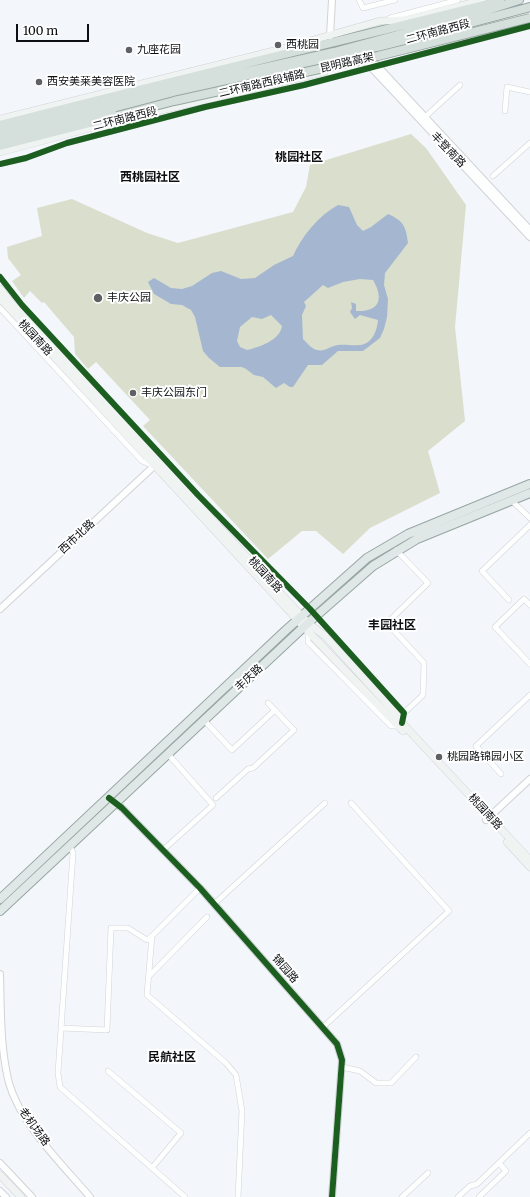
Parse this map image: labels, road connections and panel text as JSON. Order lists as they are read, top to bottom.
{
  "streets": {
    "highway": ["二环南路西段", "昆明路高架"],
    "main road": ["桃园南路", "丰庆路"],
    "street": [
      "二环南路西段辅路",
      "丰登南路",
      "西市北路",
      "锦园路",
      "老机场路"
    ]
  },
  "crossings": [
    ["二环南路西段", "昆明路高架"],
    ["二环南路西段", "二环南路西段辅路"],
    ["二环南路西段", "丰登南路"],
    ["二环南路西段辅路", "丰登南路"],
    ["桃园南路", "西市北路"],
    ["桃园南路", "丰庆路"],
    ["丰庆路", "锦园路"]
  ],
  "districts": [
    "桃园社区",
    "西桃园社区",
    "丰园社区",
    "民航社区"
  ],
  "places": [
    "西桃园",
    "九座花园",
    "西安美莱美容医院",
    "丰庆公园",
    "丰庆公园东门",
    "桃园路锦园小区"
  ],
  "scale_bar": "100 m"
}
